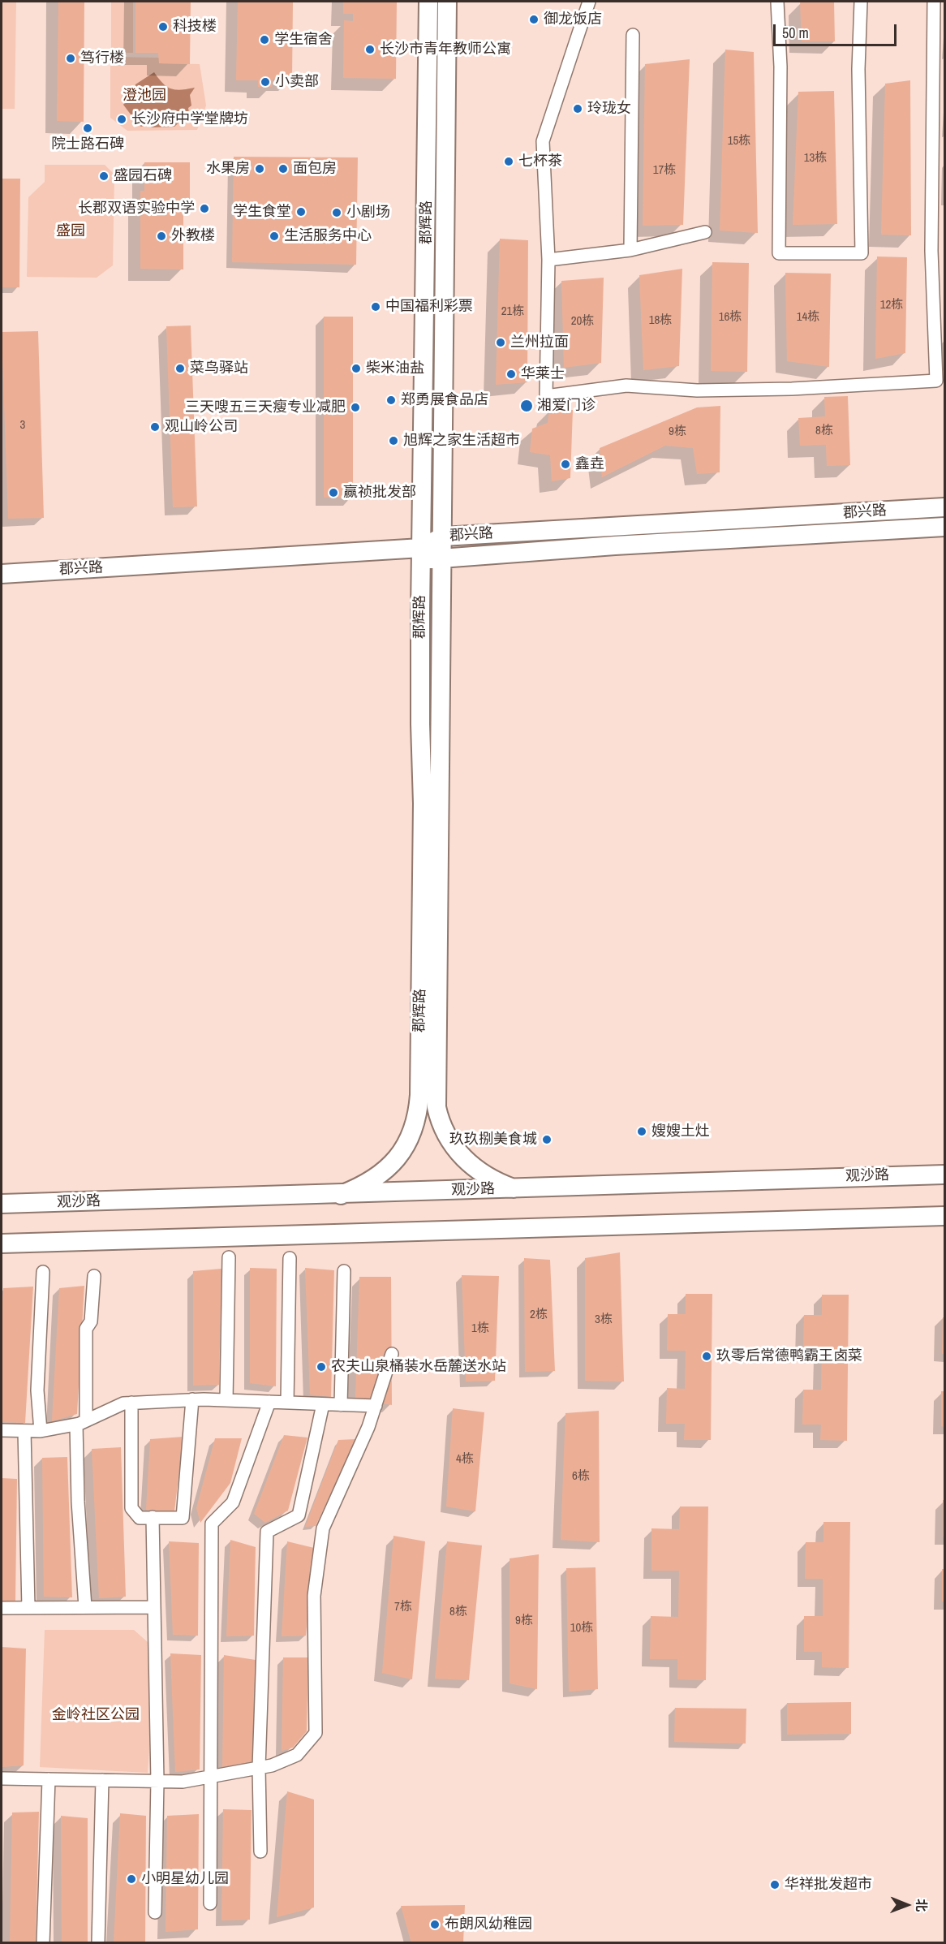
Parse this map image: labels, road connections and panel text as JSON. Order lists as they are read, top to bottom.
{
  "streets": {
    "main road": ["郡辉路", "郡兴路", "观沙路"]
  },
  "crossings": [
    ["郡辉路", "郡兴路"],
    ["郡辉路", "观沙路"]
  ],
  "parks": ["澄池园", "盛园", "金岭社区公园"],
  "places": [
    "御龙饭店",
    "科技楼",
    "学生宿舍",
    "长沙市青年教师公寓",
    "笃行楼",
    "小卖部",
    "玲珑女",
    "长沙府中学堂牌坊",
    "院士路石碑",
    "七杯茶",
    "水果房",
    "面包房",
    "盛园石碑",
    "长郡双语实验中学",
    "学生食堂",
    "小剧场",
    "外教楼",
    "生活服务中心",
    "中国福利彩票",
    "兰州拉面",
    "菜鸟驿站",
    "柴米油盐",
    "华莱士",
    "郑勇展食品店",
    "湘爱门诊",
    "三天嗖五三天瘦专业减肥",
    "观山岭公司",
    "旭辉之家生活超市",
    "鑫垚",
    "赢祯批发部",
    "嫂嫂土灶",
    "玖玖捌美食城",
    "玖零后常德鸭霸王卤菜",
    "农夫山泉桶装水岳麓送水站",
    "小明星幼儿园",
    "华祥批发超市",
    "布朗风幼稚园"
  ],
  "house_numbers": [
    "15栋",
    "13栋",
    "17栋",
    "12栋",
    "21栋",
    "16栋",
    "14栋",
    "18栋",
    "20栋",
    "3",
    "8栋",
    "9栋",
    "2栋",
    "3栋",
    "1栋",
    "4栋",
    "6栋",
    "7栋",
    "8栋",
    "9栋",
    "10栋"
  ],
  "scale_bar": "50 m",
  "north": "right"
}
